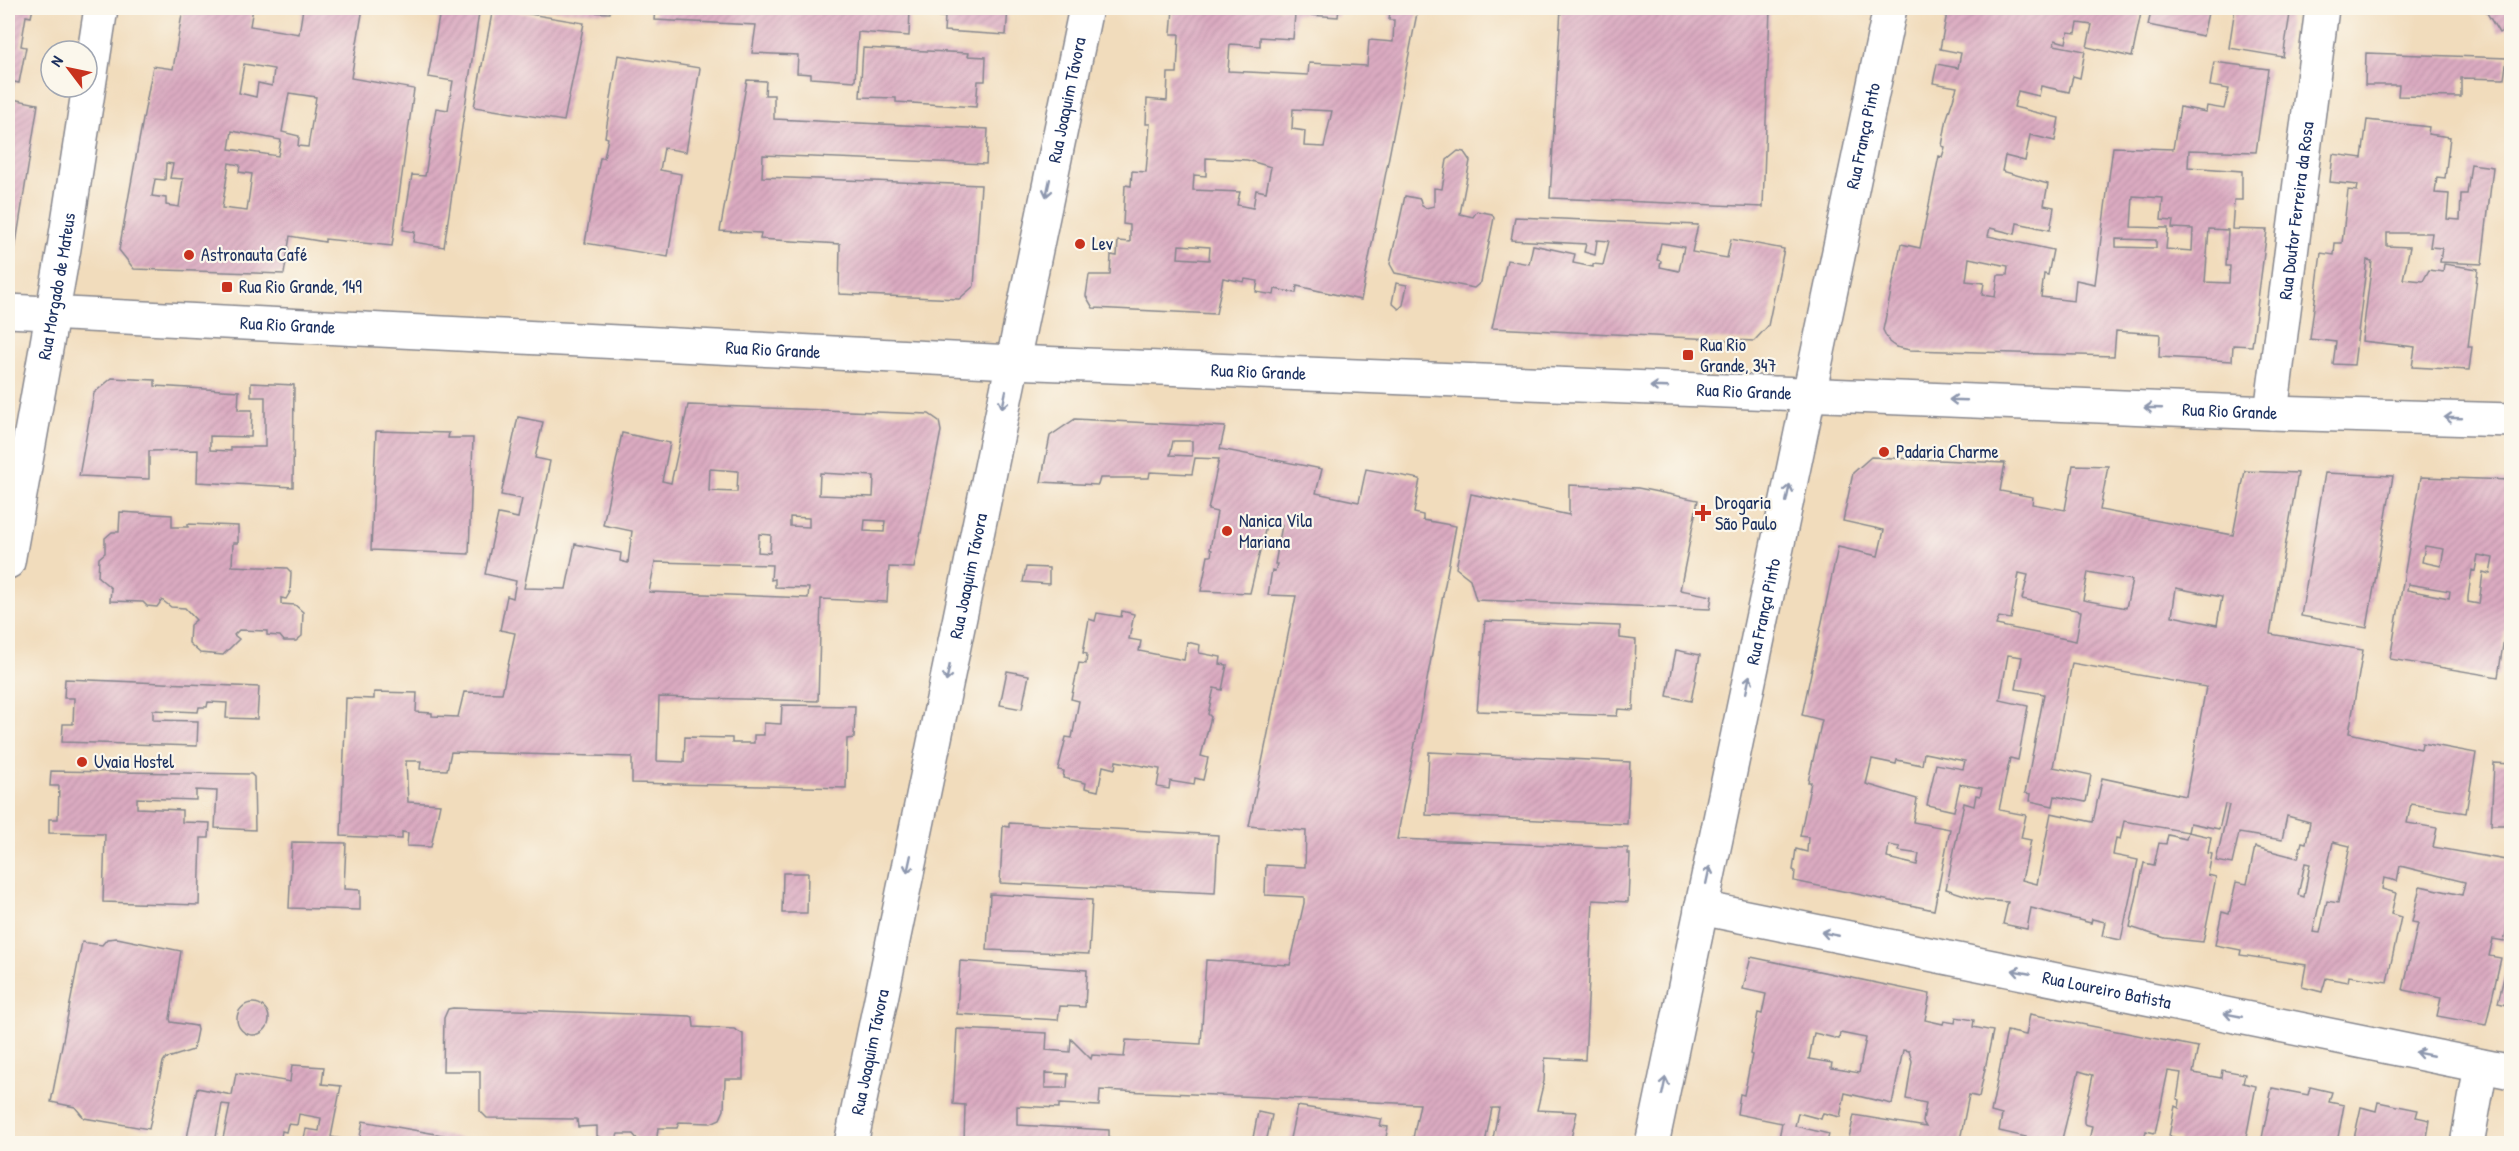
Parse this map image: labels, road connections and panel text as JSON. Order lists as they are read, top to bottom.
{
  "streets": {
    "street": [
      "Rua Joaquim Távora",
      "Rua França Pinto",
      "Rua Doutor Ferreira da Rosa",
      "Rua Morgado de Mateus",
      "Rua Rio Grande",
      "Rua Loureiro Batista"
    ]
  },
  "crossings": [
    ["Rua Joaquim Távora", "Rua Rio Grande"],
    ["Rua França Pinto", "Rua Rio Grande"],
    ["Rua França Pinto", "Rua Loureiro Batista"],
    ["Rua Doutor Ferreira da Rosa", "Rua Rio Grande"],
    ["Rua Morgado de Mateus", "Rua Rio Grande"]
  ],
  "one_way": [
    "Rua Joaquim Távora",
    "Rua França Pinto",
    "Rua Rio Grande",
    "Rua Loureiro Batista"
  ],
  "places": {
    "other": [
      "Lev",
      "Astronauta Café",
      "Padaria Charme",
      "Nanica Vila Mariana",
      "Uvaia Hostel"
    ],
    "transit": ["Rua Rio Grande, 149", "Rua Rio Grande, 347"],
    "health": ["Drogaria São Paulo"]
  },
  "north": "top left"
}
